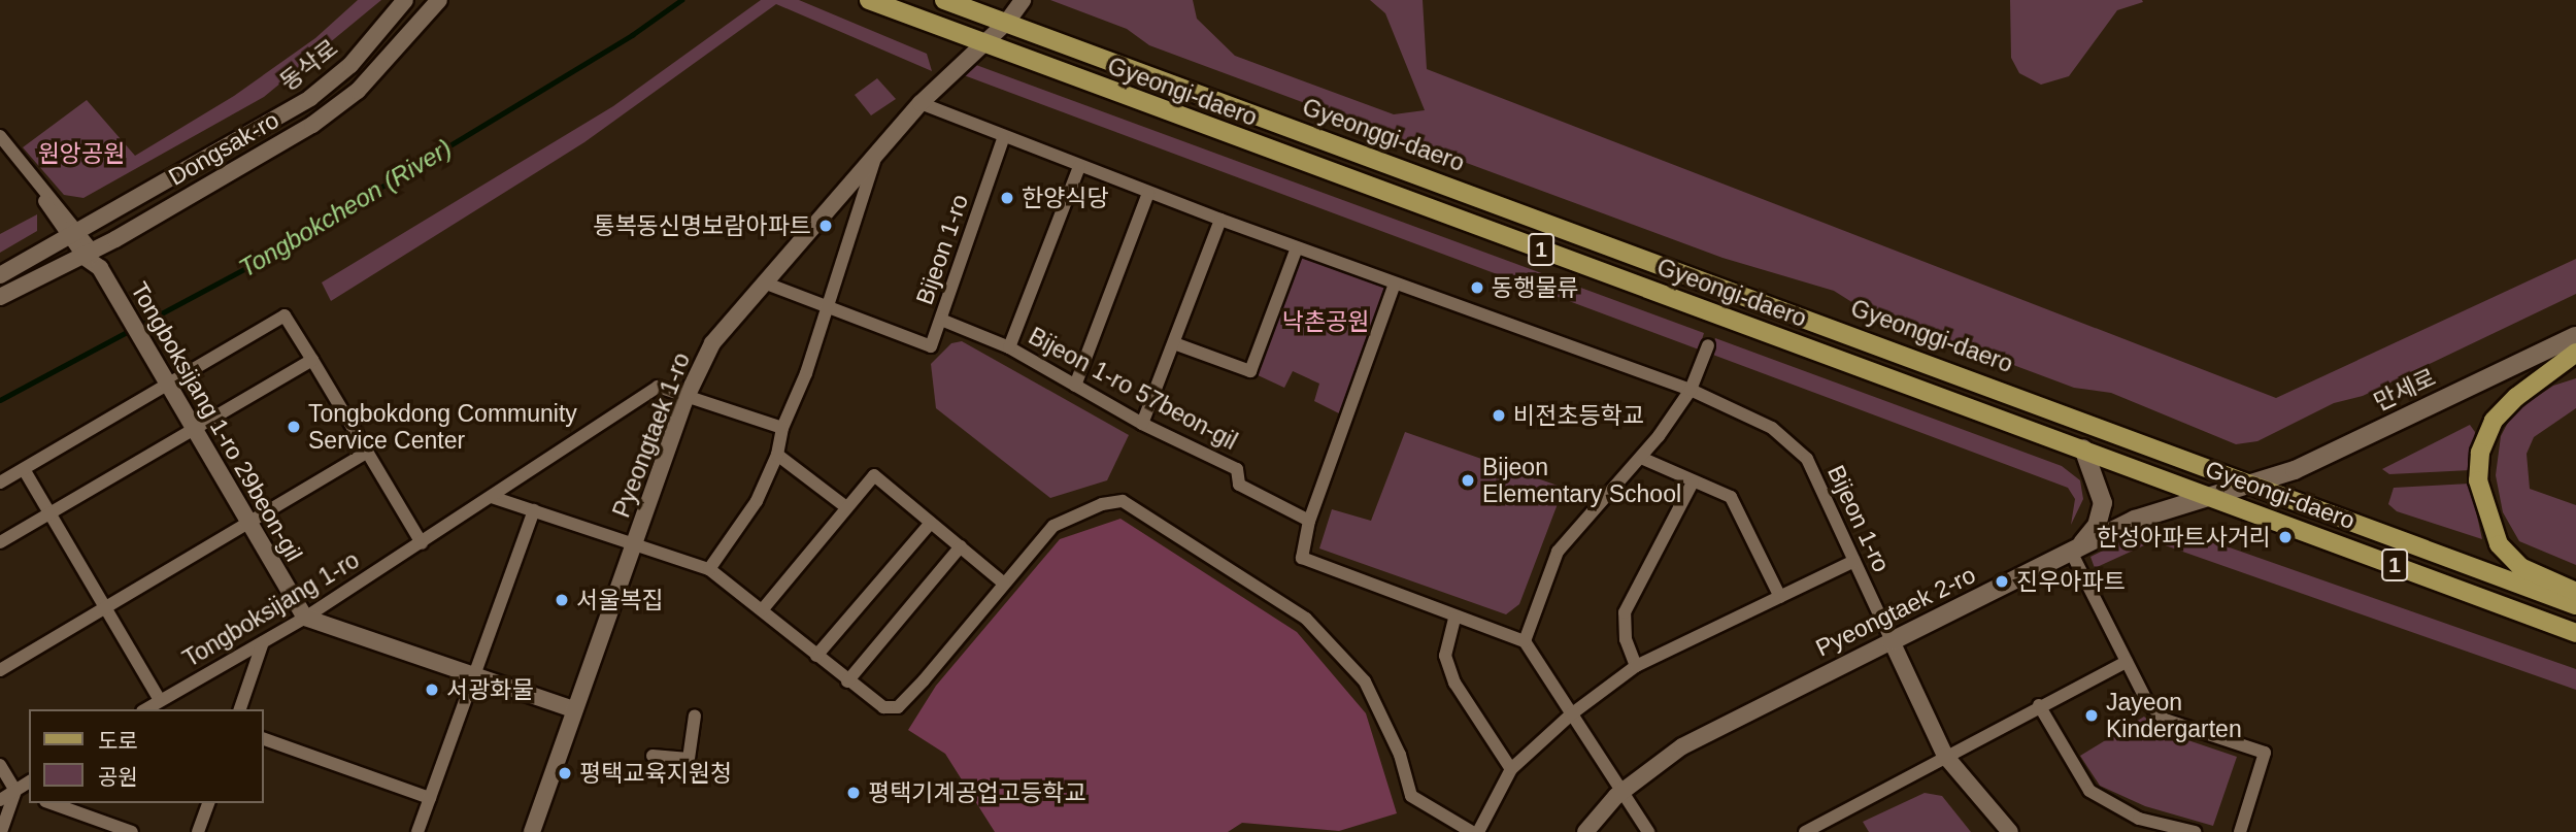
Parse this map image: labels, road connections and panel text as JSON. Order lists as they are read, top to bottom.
{
  "streets": {
    "main road": [
      "Gyeongi-daero",
      "Gyeonggi-daero",
      "1",
      "만세로",
      "Pyeongtaek 2-ro"
    ],
    "street": [
      "동삭로",
      "Dongsak-ro",
      "Bijeon 1-ro",
      "Bijeon 1-ro 57beon-gil",
      "Tongboksijang 1-ro 29beon-gil",
      "Pyeongtaek 1-ro",
      "Tongboksijang 1-ro"
    ]
  },
  "crossings": [
    ["Gyeongi-daero", "Pyeongtaek 1-ro"],
    ["Gyeongi-daero", "Pyeongtaek 2-ro"],
    ["Gyeonggi-daero", "만세로"],
    ["Gyeonggi-daero", "Pyeongtaek 1-ro"],
    ["Gyeonggi-daero", "Pyeongtaek 2-ro"],
    ["Dongsak-ro", "Tongboksijang 1-ro 29beon-gil"],
    ["Bijeon 1-ro", "Bijeon 1-ro 57beon-gil"],
    ["Bijeon 1-ro", "Pyeongtaek 2-ro"],
    ["만세로", "Pyeongtaek 2-ro"],
    ["Tongboksijang 1-ro 29beon-gil", "Tongboksijang 1-ro"],
    ["Pyeongtaek 1-ro", "Tongboksijang 1-ro"]
  ],
  "water": ["Tongbokcheon (River)"],
  "parks": ["원앙공원", "낙촌공원"],
  "places": [
    "한양식당",
    "통복동신명보람아파트",
    "동행물류",
    "비전초등학교",
    "Tongbokdong Community Service Center",
    "Bijeon Elementary School",
    "한성아파트사거리",
    "진우아파트",
    "서울복집",
    "서광화물",
    "Jayeon Kindergarten",
    "평택교육지원청",
    "평택기계공업고등학교"
  ],
  "legend": ["도로", "공원"]
}
